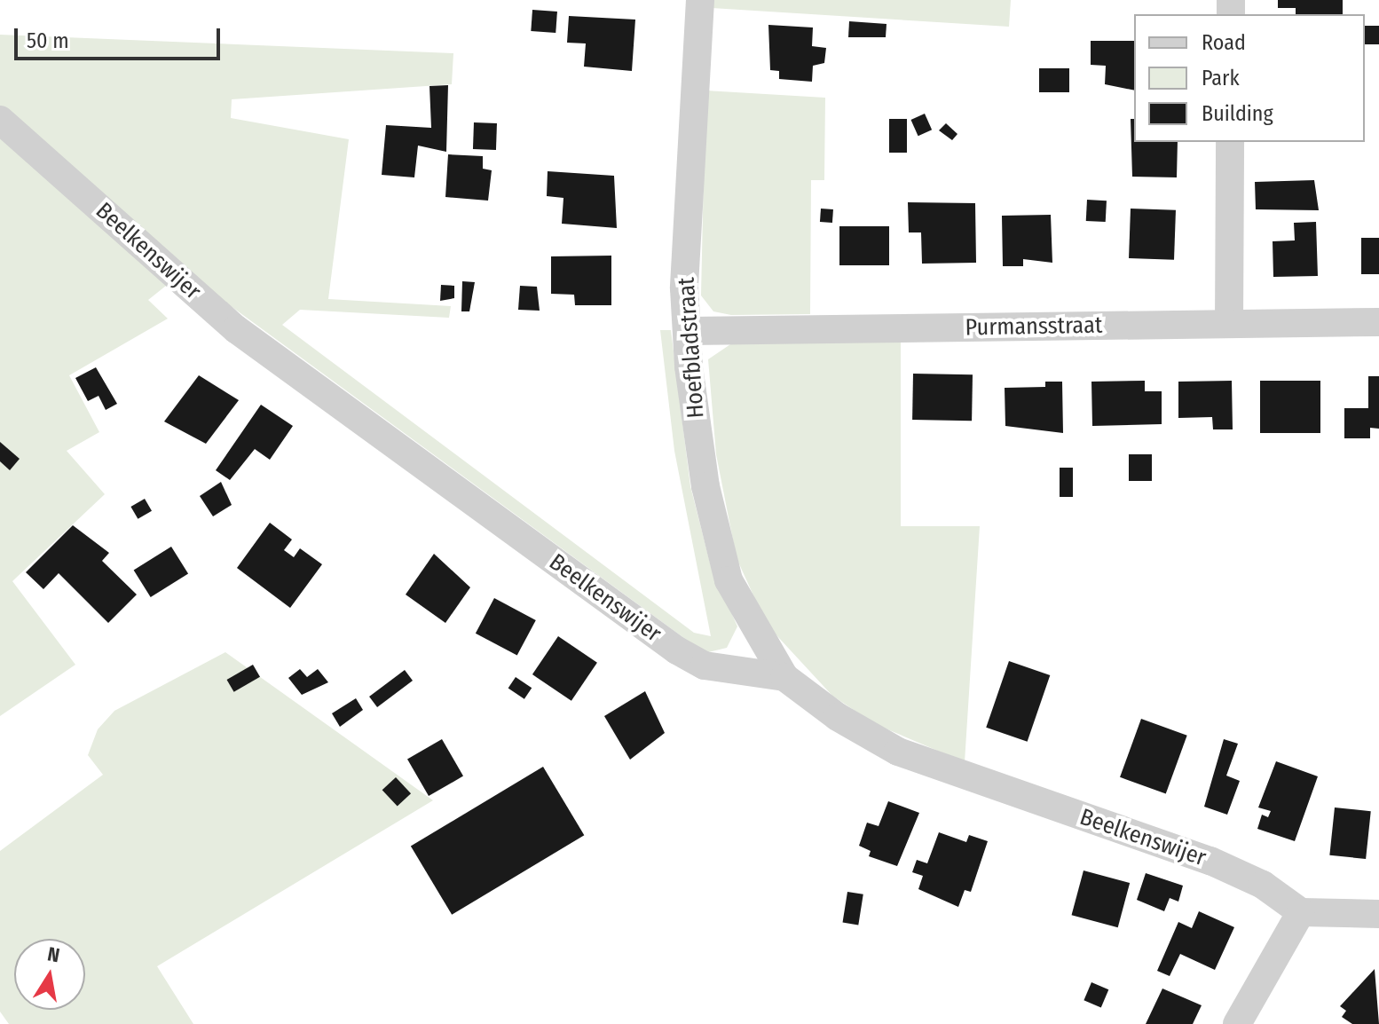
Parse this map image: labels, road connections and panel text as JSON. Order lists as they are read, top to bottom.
{
  "streets": {
    "street": ["Beelkenswijer", "Purmansstraat", "Hoefbladstraat"]
  },
  "crossings": [
    ["Beelkenswijer", "Hoefbladstraat"],
    ["Purmansstraat", "Hoefbladstraat"]
  ],
  "legend": ["Road", "Park", "Building"],
  "scale_bar": "50 m",
  "north": "top"
}
